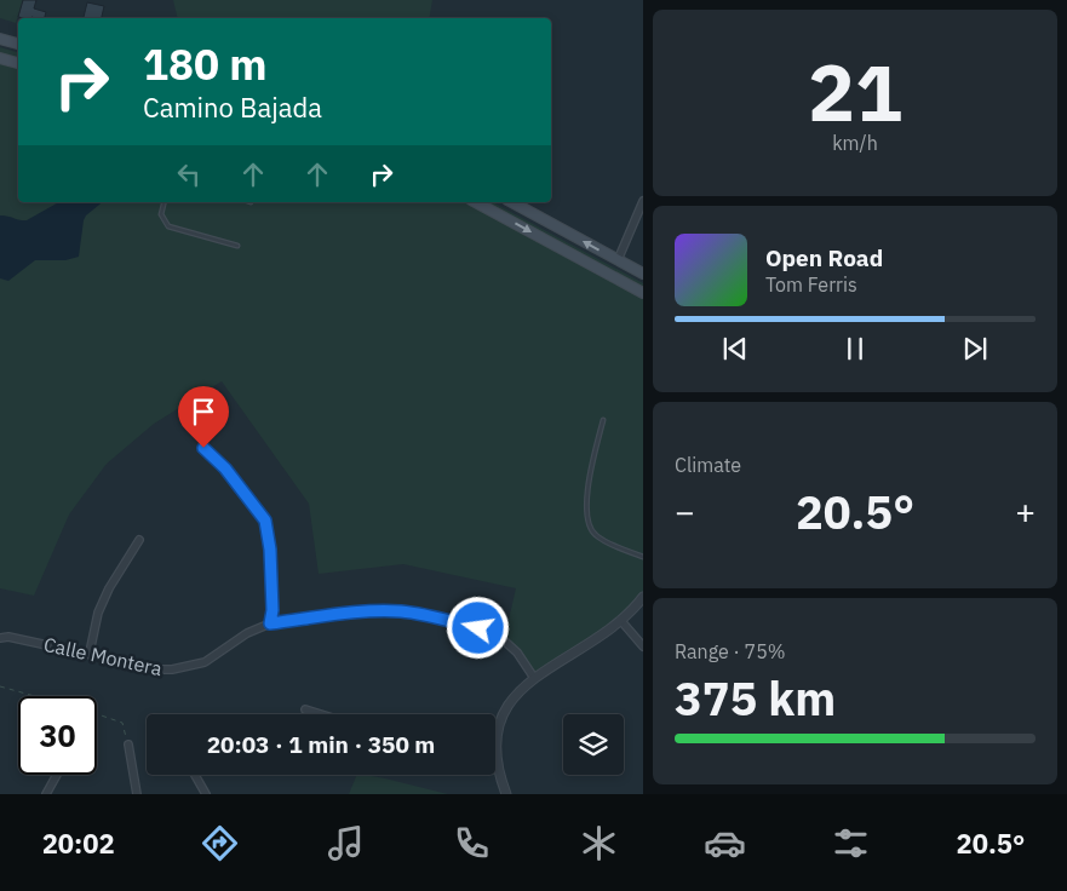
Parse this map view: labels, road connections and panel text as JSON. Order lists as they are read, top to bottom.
{
  "streets": {
    "street": ["Calle Montera"]
  },
  "page": {
    "tile": [
      ["21", "km/h"],
      "Climate",
      ["Range · 75%", "375 km"]
    ],
    "turn": ["180 m", "Camino Bajada"],
    "song": ["Open Road", "Tom Ferris"],
    "heat": ["−", "20.5°", "+"],
    "limit": "30",
    "trip": "20:03 · 1 min · 350 m",
    "tabs": ["20:02", "20.5°"]
  }
}
